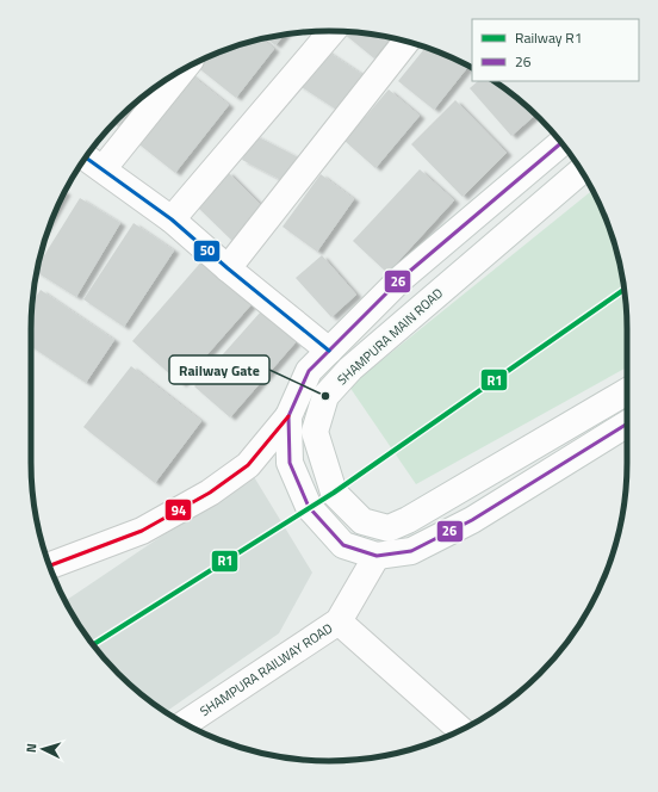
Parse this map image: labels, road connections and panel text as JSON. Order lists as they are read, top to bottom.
{
  "streets": {
    "street": ["SHAMPURA MAIN ROAD", "SHAMPURA RAILWAY ROAD"]
  },
  "places": ["Railway Gate"],
  "lines": [
    "transit line 26",
    "transit line 50",
    "rail line R1",
    "transit line 94"
  ],
  "legend": ["Railway R1", "26"],
  "north": "left"
}
